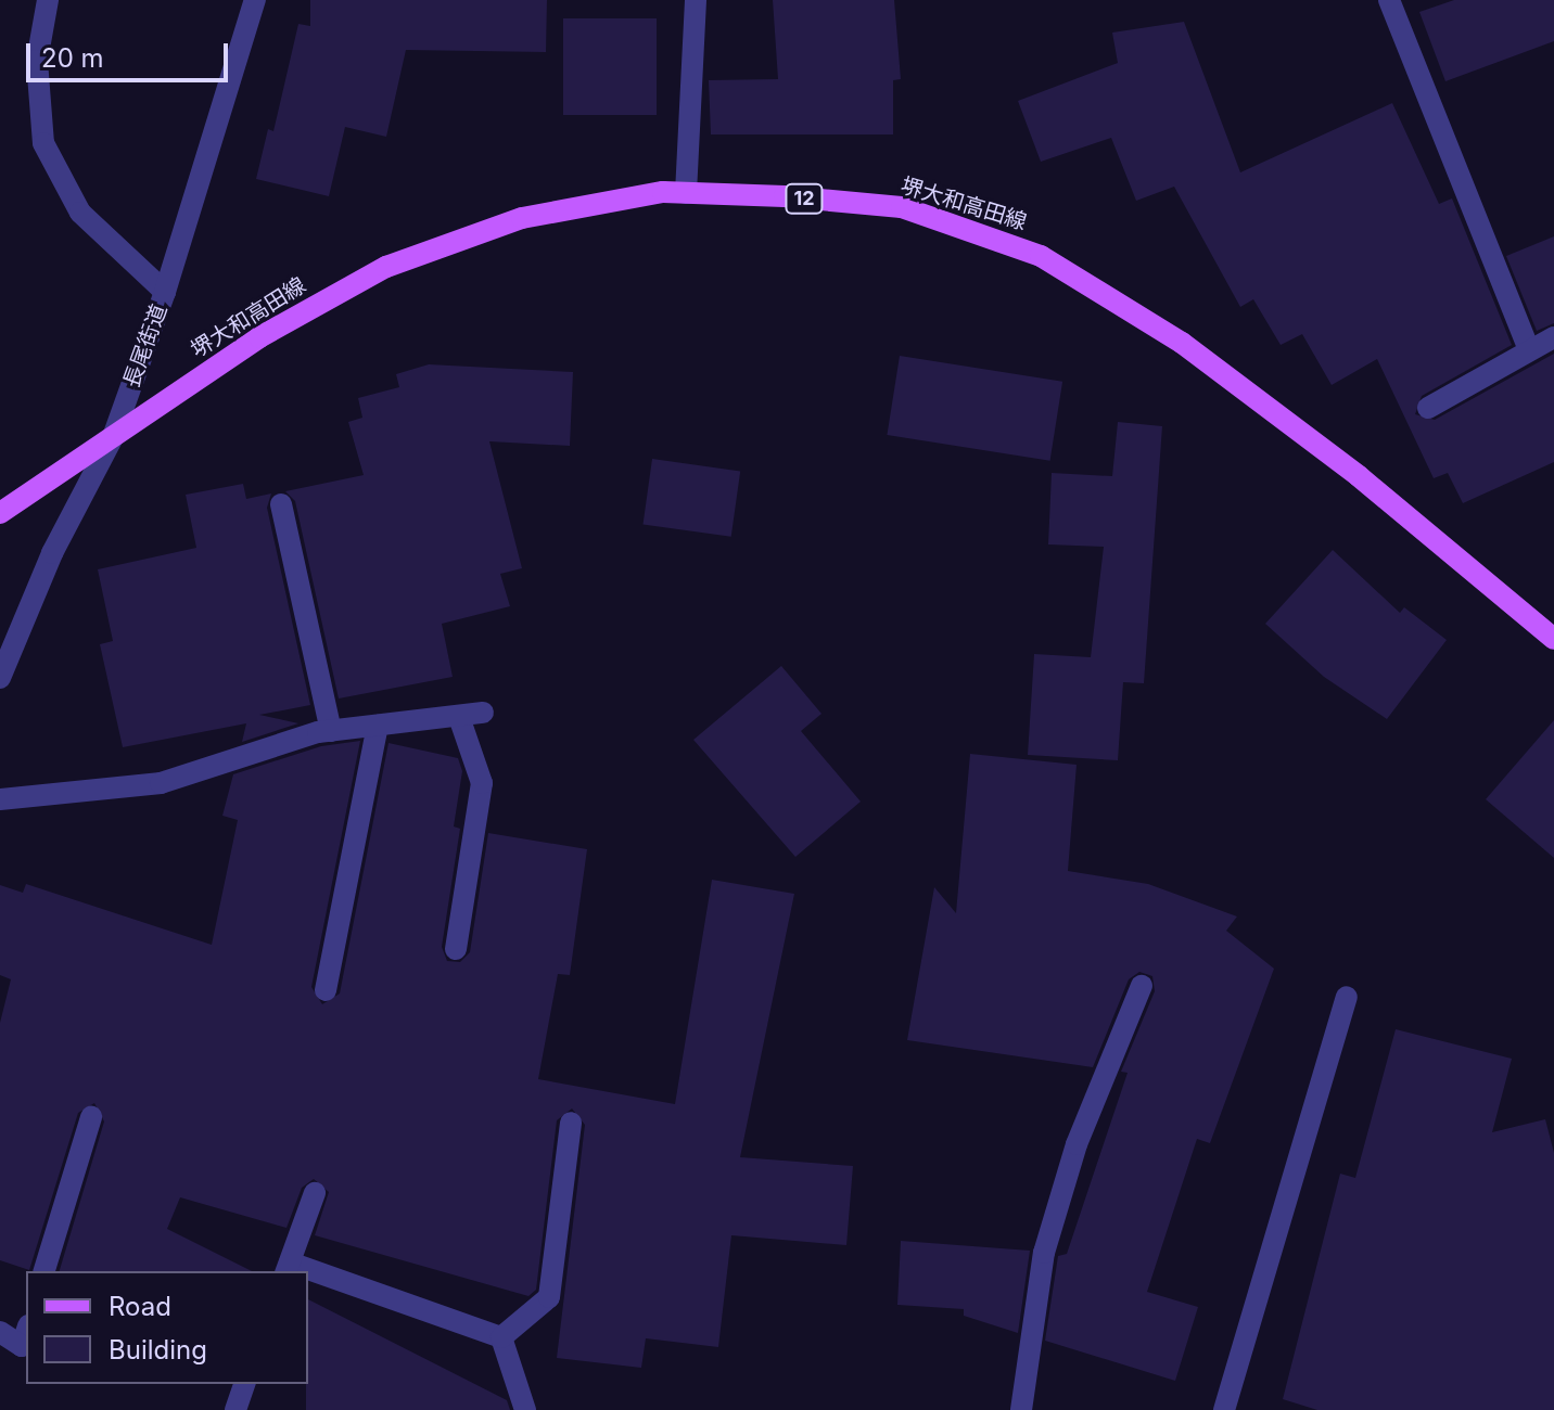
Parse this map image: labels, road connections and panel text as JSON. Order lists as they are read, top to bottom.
{
  "streets": {
    "main road": ["12", "堺大和高田線"],
    "street": ["長尾街道"]
  },
  "crossings": [
    ["堺大和高田線", "長尾街道"]
  ],
  "legend": ["Road", "Building"],
  "scale_bar": "20 m"
}
